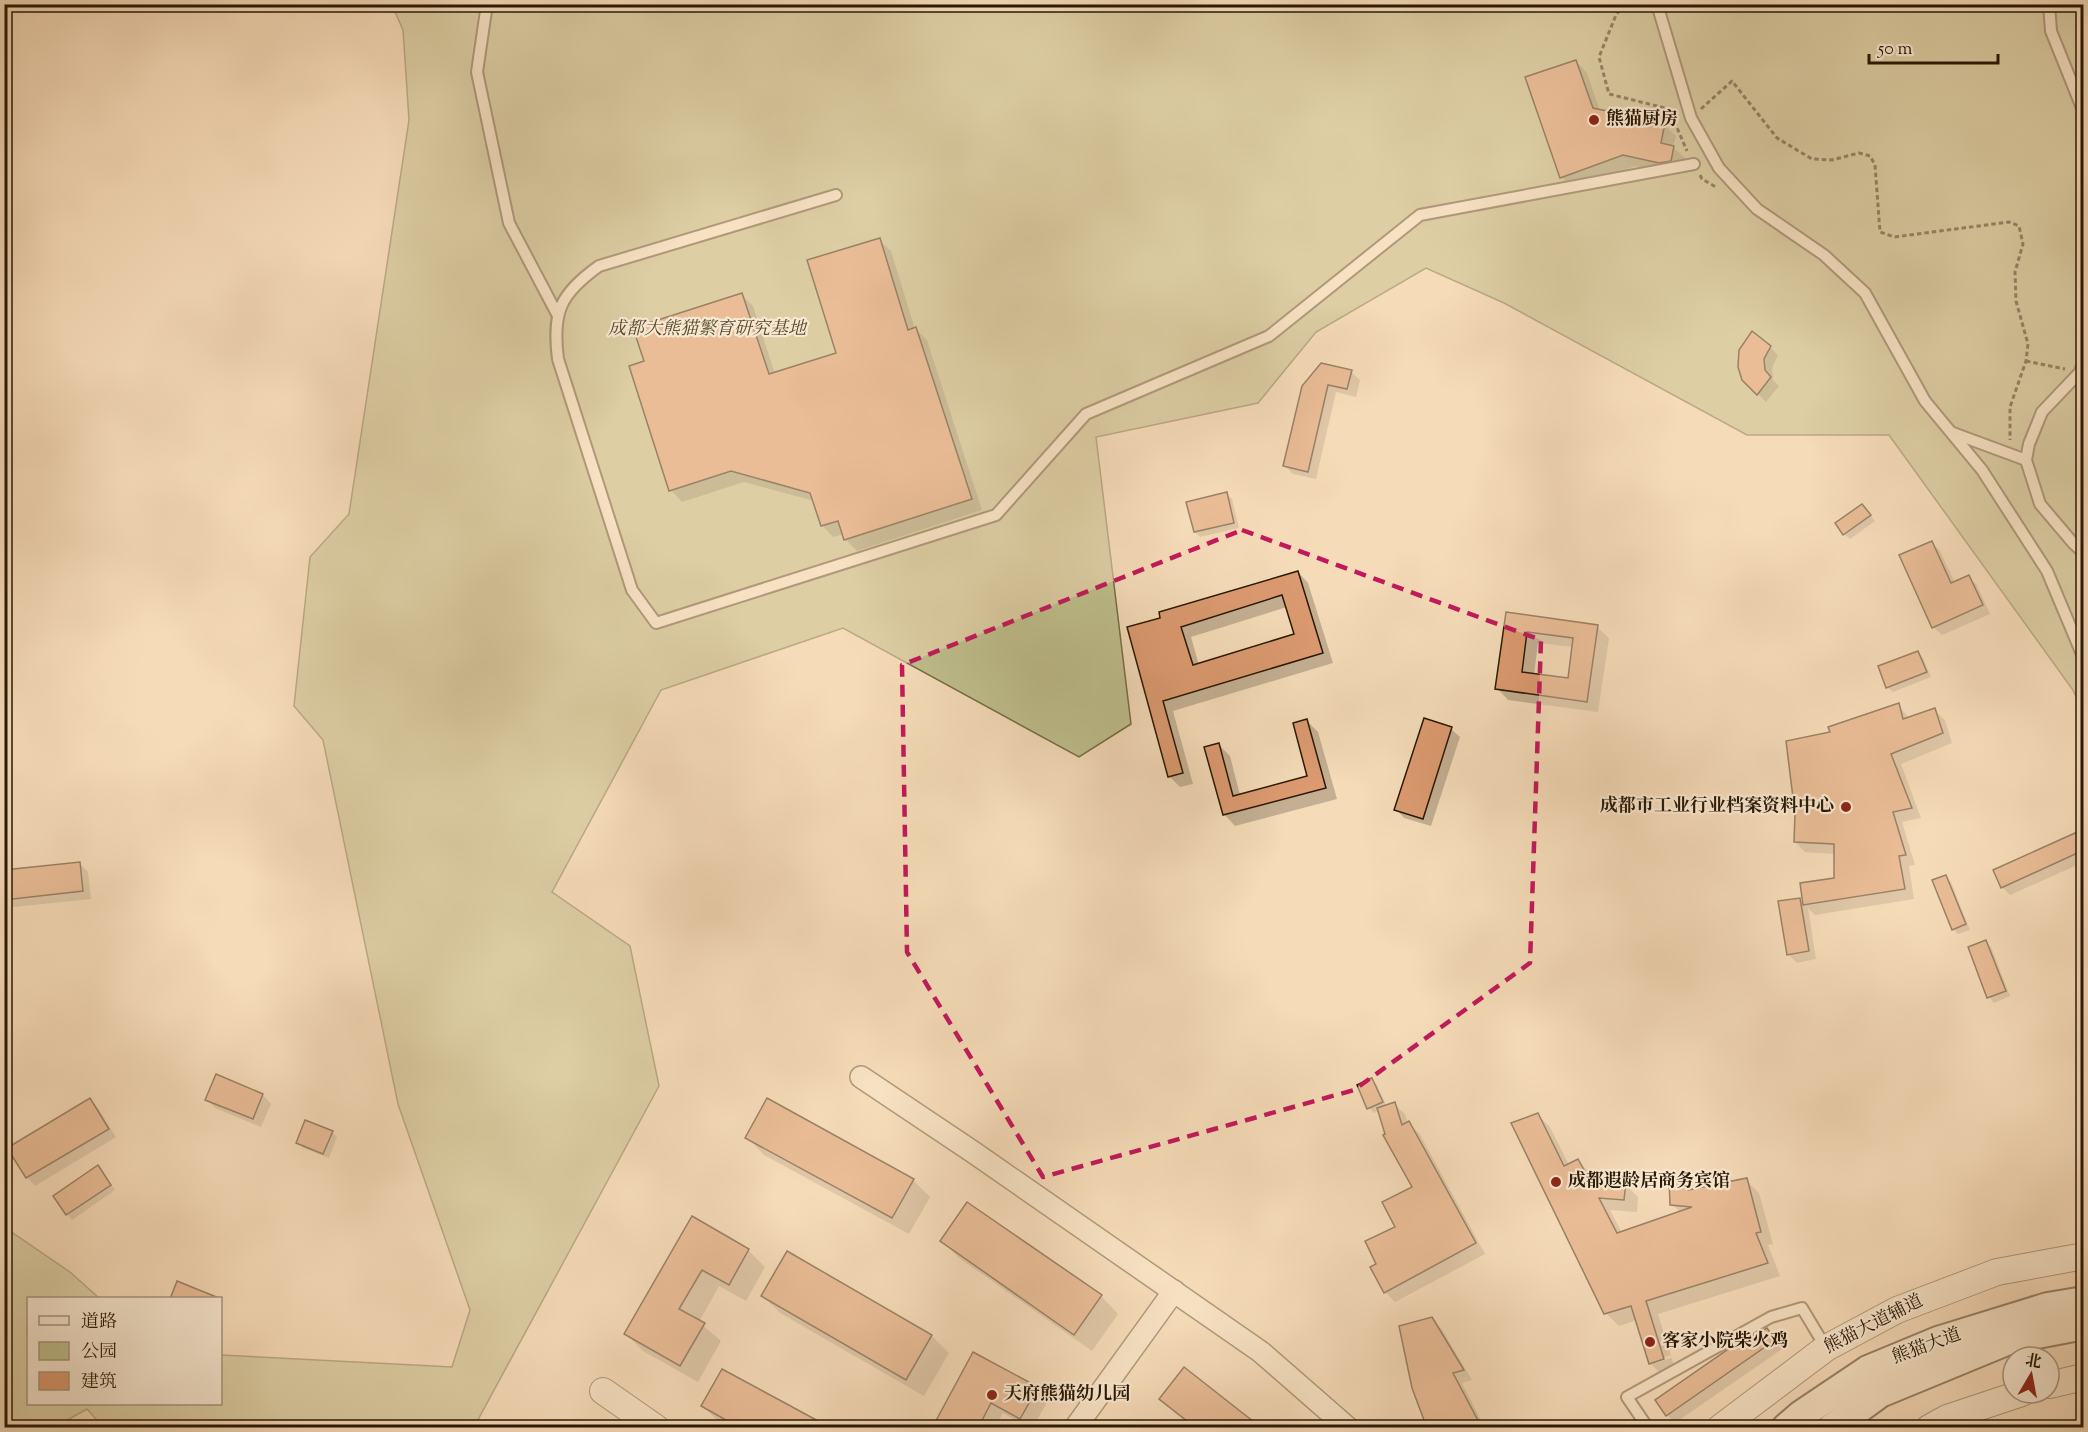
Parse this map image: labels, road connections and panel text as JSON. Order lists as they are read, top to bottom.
{
  "streets": {
    "main road": ["熊猫大道"],
    "street": ["熊猫大道辅道"]
  },
  "parks": ["成都大熊猫繁育研究基地"],
  "places": [
    "熊猫厨房",
    "成都市工业行业档案资料中心",
    "成都遐龄居商务宾馆",
    "客家小院柴火鸡",
    "天府熊猫幼儿园"
  ],
  "legend": ["道路", "公园", "建筑"],
  "scale_bar": "50 m",
  "north": "top"
}
